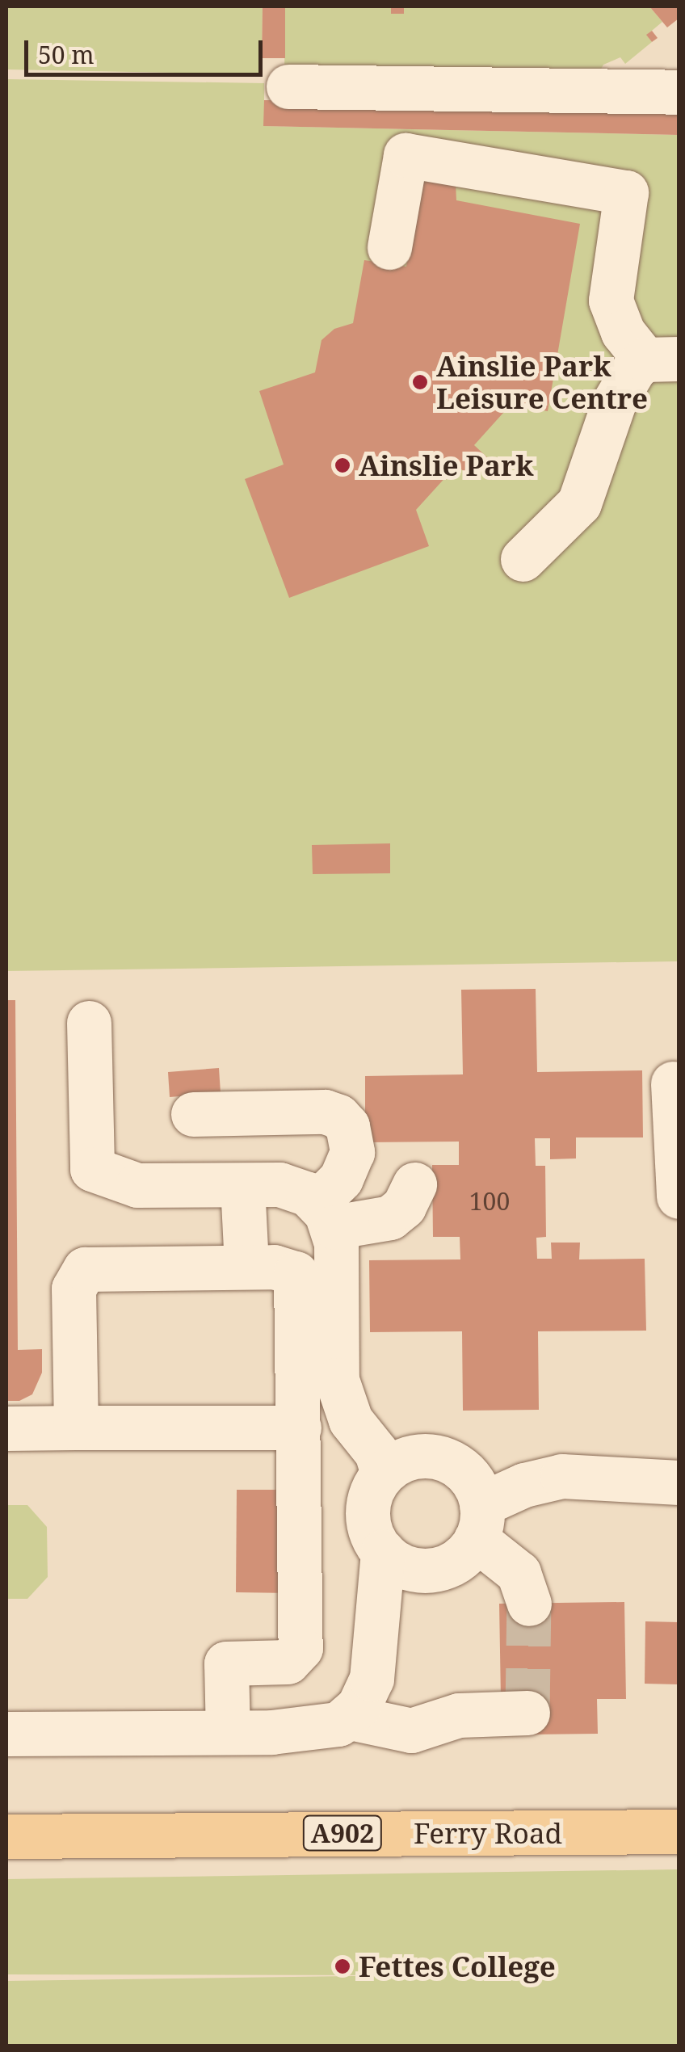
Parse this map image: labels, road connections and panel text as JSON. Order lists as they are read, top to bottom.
{
  "streets": {
    "main road": ["A902", "Ferry Road"]
  },
  "places": ["Ainslie Park Leisure Centre", "Ainslie Park", "Fettes College"],
  "house_numbers": ["100"],
  "scale_bar": "50 m"
}
